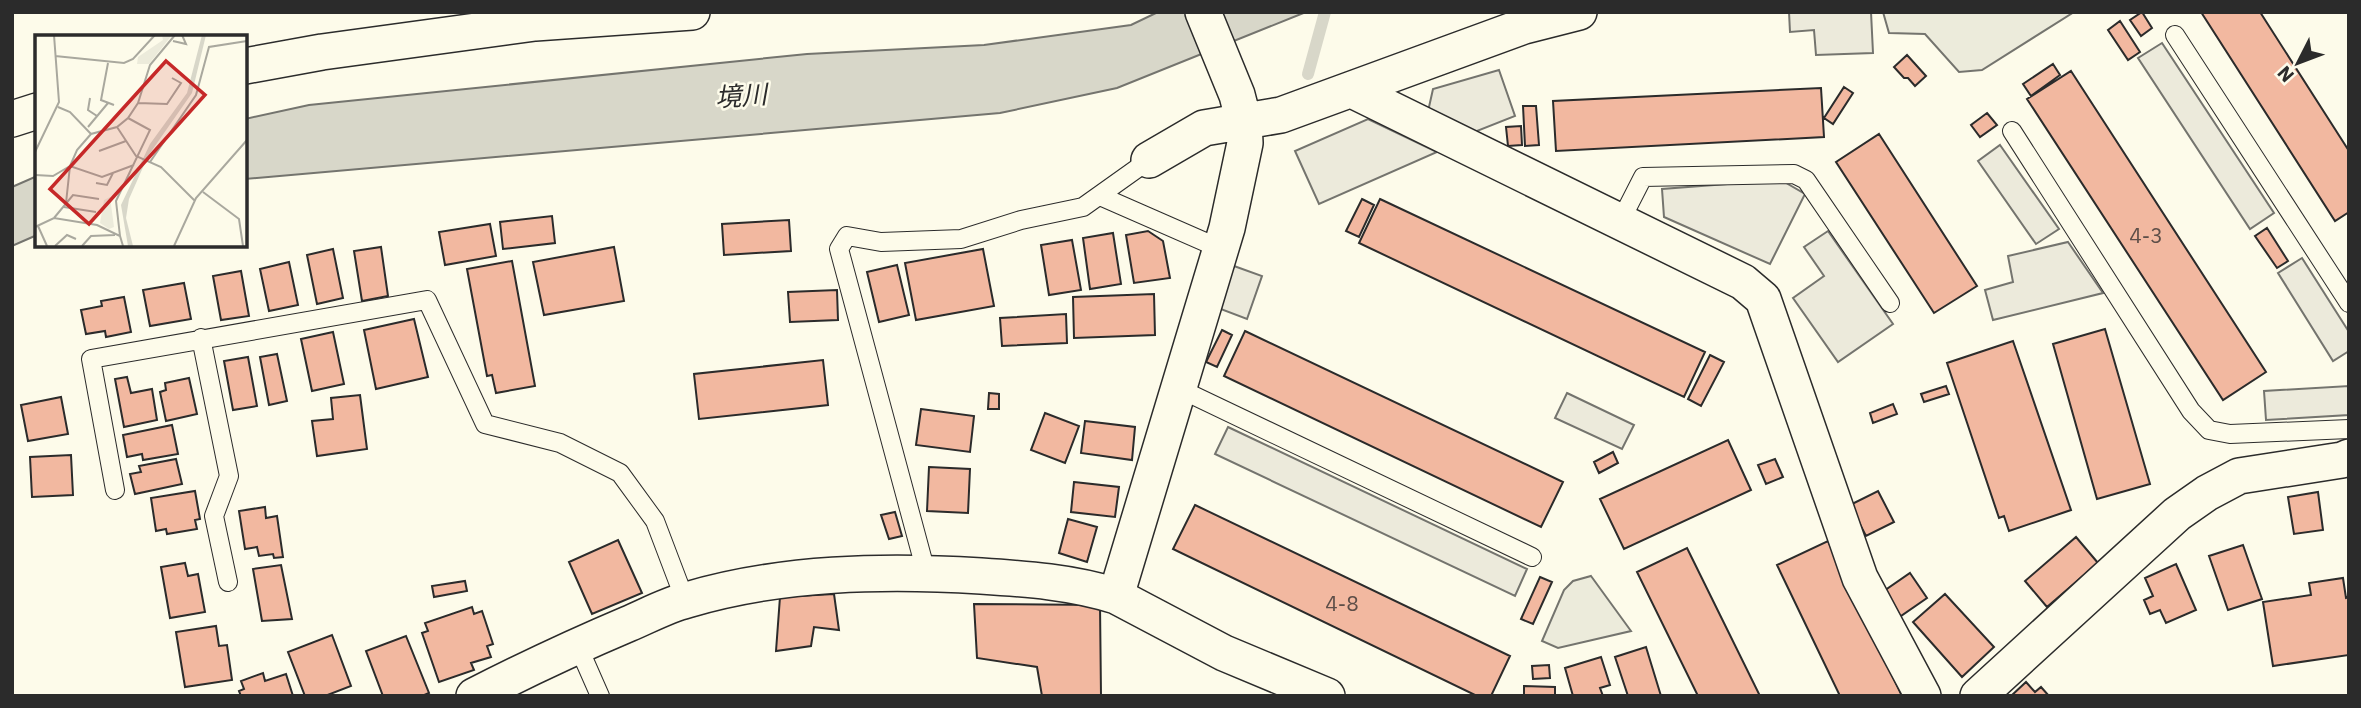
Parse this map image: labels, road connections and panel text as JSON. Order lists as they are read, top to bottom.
{
  "water": ["境川"],
  "house_numbers": ["4-3", "4-8"],
  "north": "bottom left"
}
